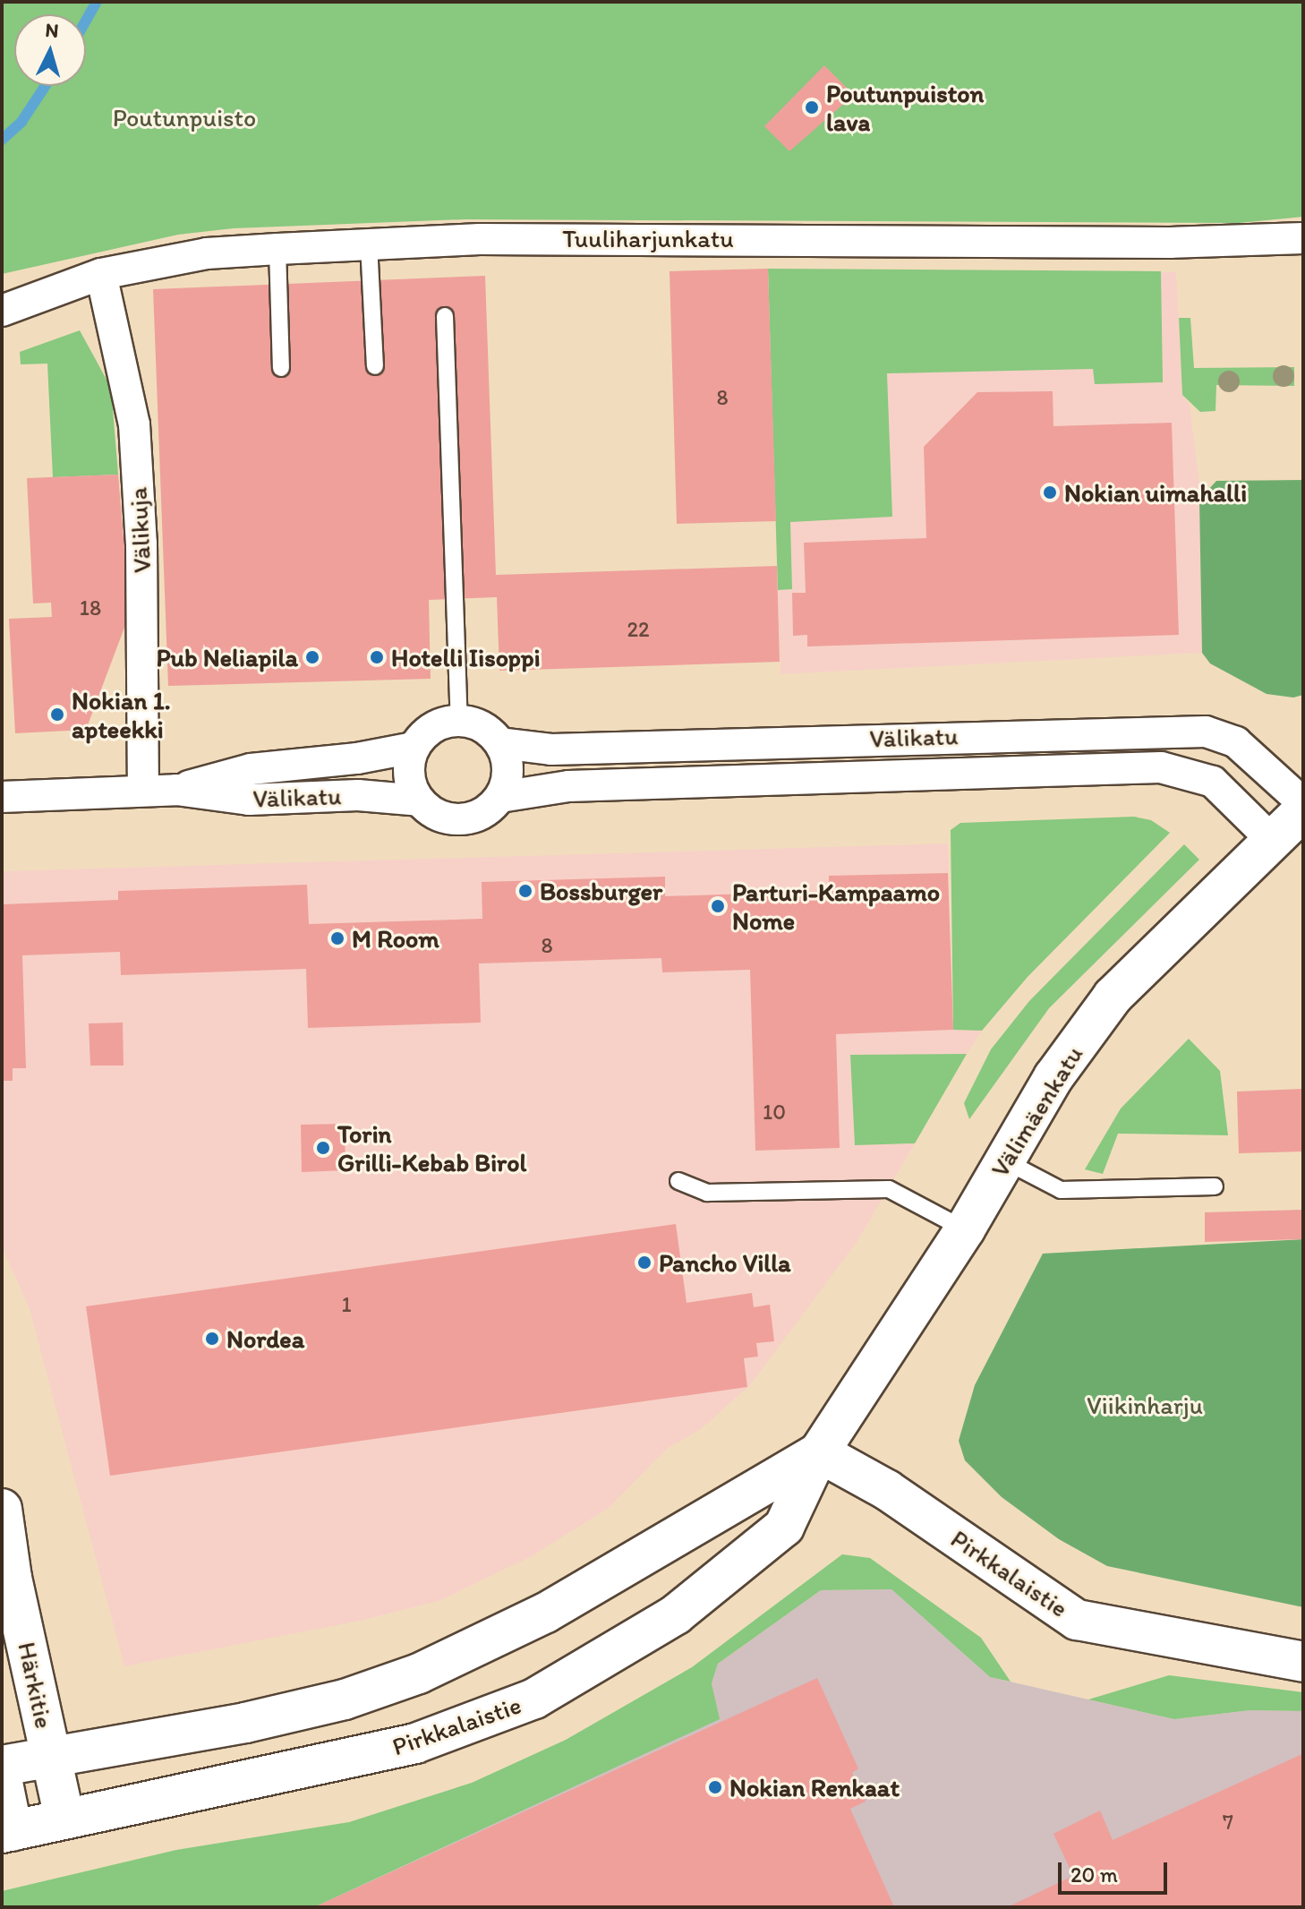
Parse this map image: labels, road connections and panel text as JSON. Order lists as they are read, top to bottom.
{
  "streets": {
    "main road": ["Välimäenkatu", "Pirkkalaistie", "Härkitie"],
    "street": ["Tuuliharjunkatu", "Välikuja", "Välikatu"]
  },
  "crossings": [
    ["Tuuliharjunkatu", "Välikuja"],
    ["Välikuja", "Välikatu"],
    ["Välikatu", "Välimäenkatu"],
    ["Välimäenkatu", "Pirkkalaistie"],
    ["Pirkkalaistie", "Härkitie"]
  ],
  "parks": ["Poutunpuisto", "Viikinharju"],
  "places": [
    "Poutunpuiston lava",
    "Nokian uimahalli",
    "Pub Neliapila",
    "Hotelli Iisoppi",
    "Nokian 1. apteekki",
    "Bossburger",
    "Parturi-Kampaamo Nome",
    "M Room",
    "Torin Grilli-Kebab Birol",
    "Pancho Villa",
    "Nordea",
    "Nokian Renkaat"
  ],
  "house_numbers": [
    "8",
    "18",
    "22",
    "8",
    "10",
    "1",
    "7"
  ],
  "scale_bar": "20 m",
  "north": "top"
}
